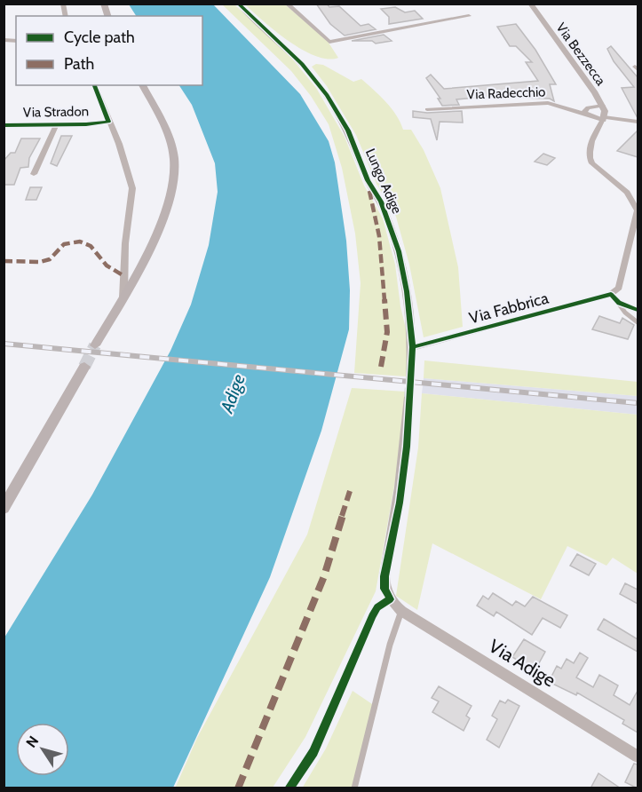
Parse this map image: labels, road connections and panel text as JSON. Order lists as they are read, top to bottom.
{
  "streets": {
    "street": [
      "Via Bezzecca",
      "Via Radecchio",
      "Via Stradon",
      "Lungo Adige",
      "Via Fabbrica",
      "Via Adige"
    ]
  },
  "crossings": [
    ["Via Bezzecca", "Via Radecchio"],
    ["Lungo Adige", "Via Fabbrica"]
  ],
  "water": ["Adige"],
  "legend": ["Cycle path", "Path"],
  "north": "top left"
}
